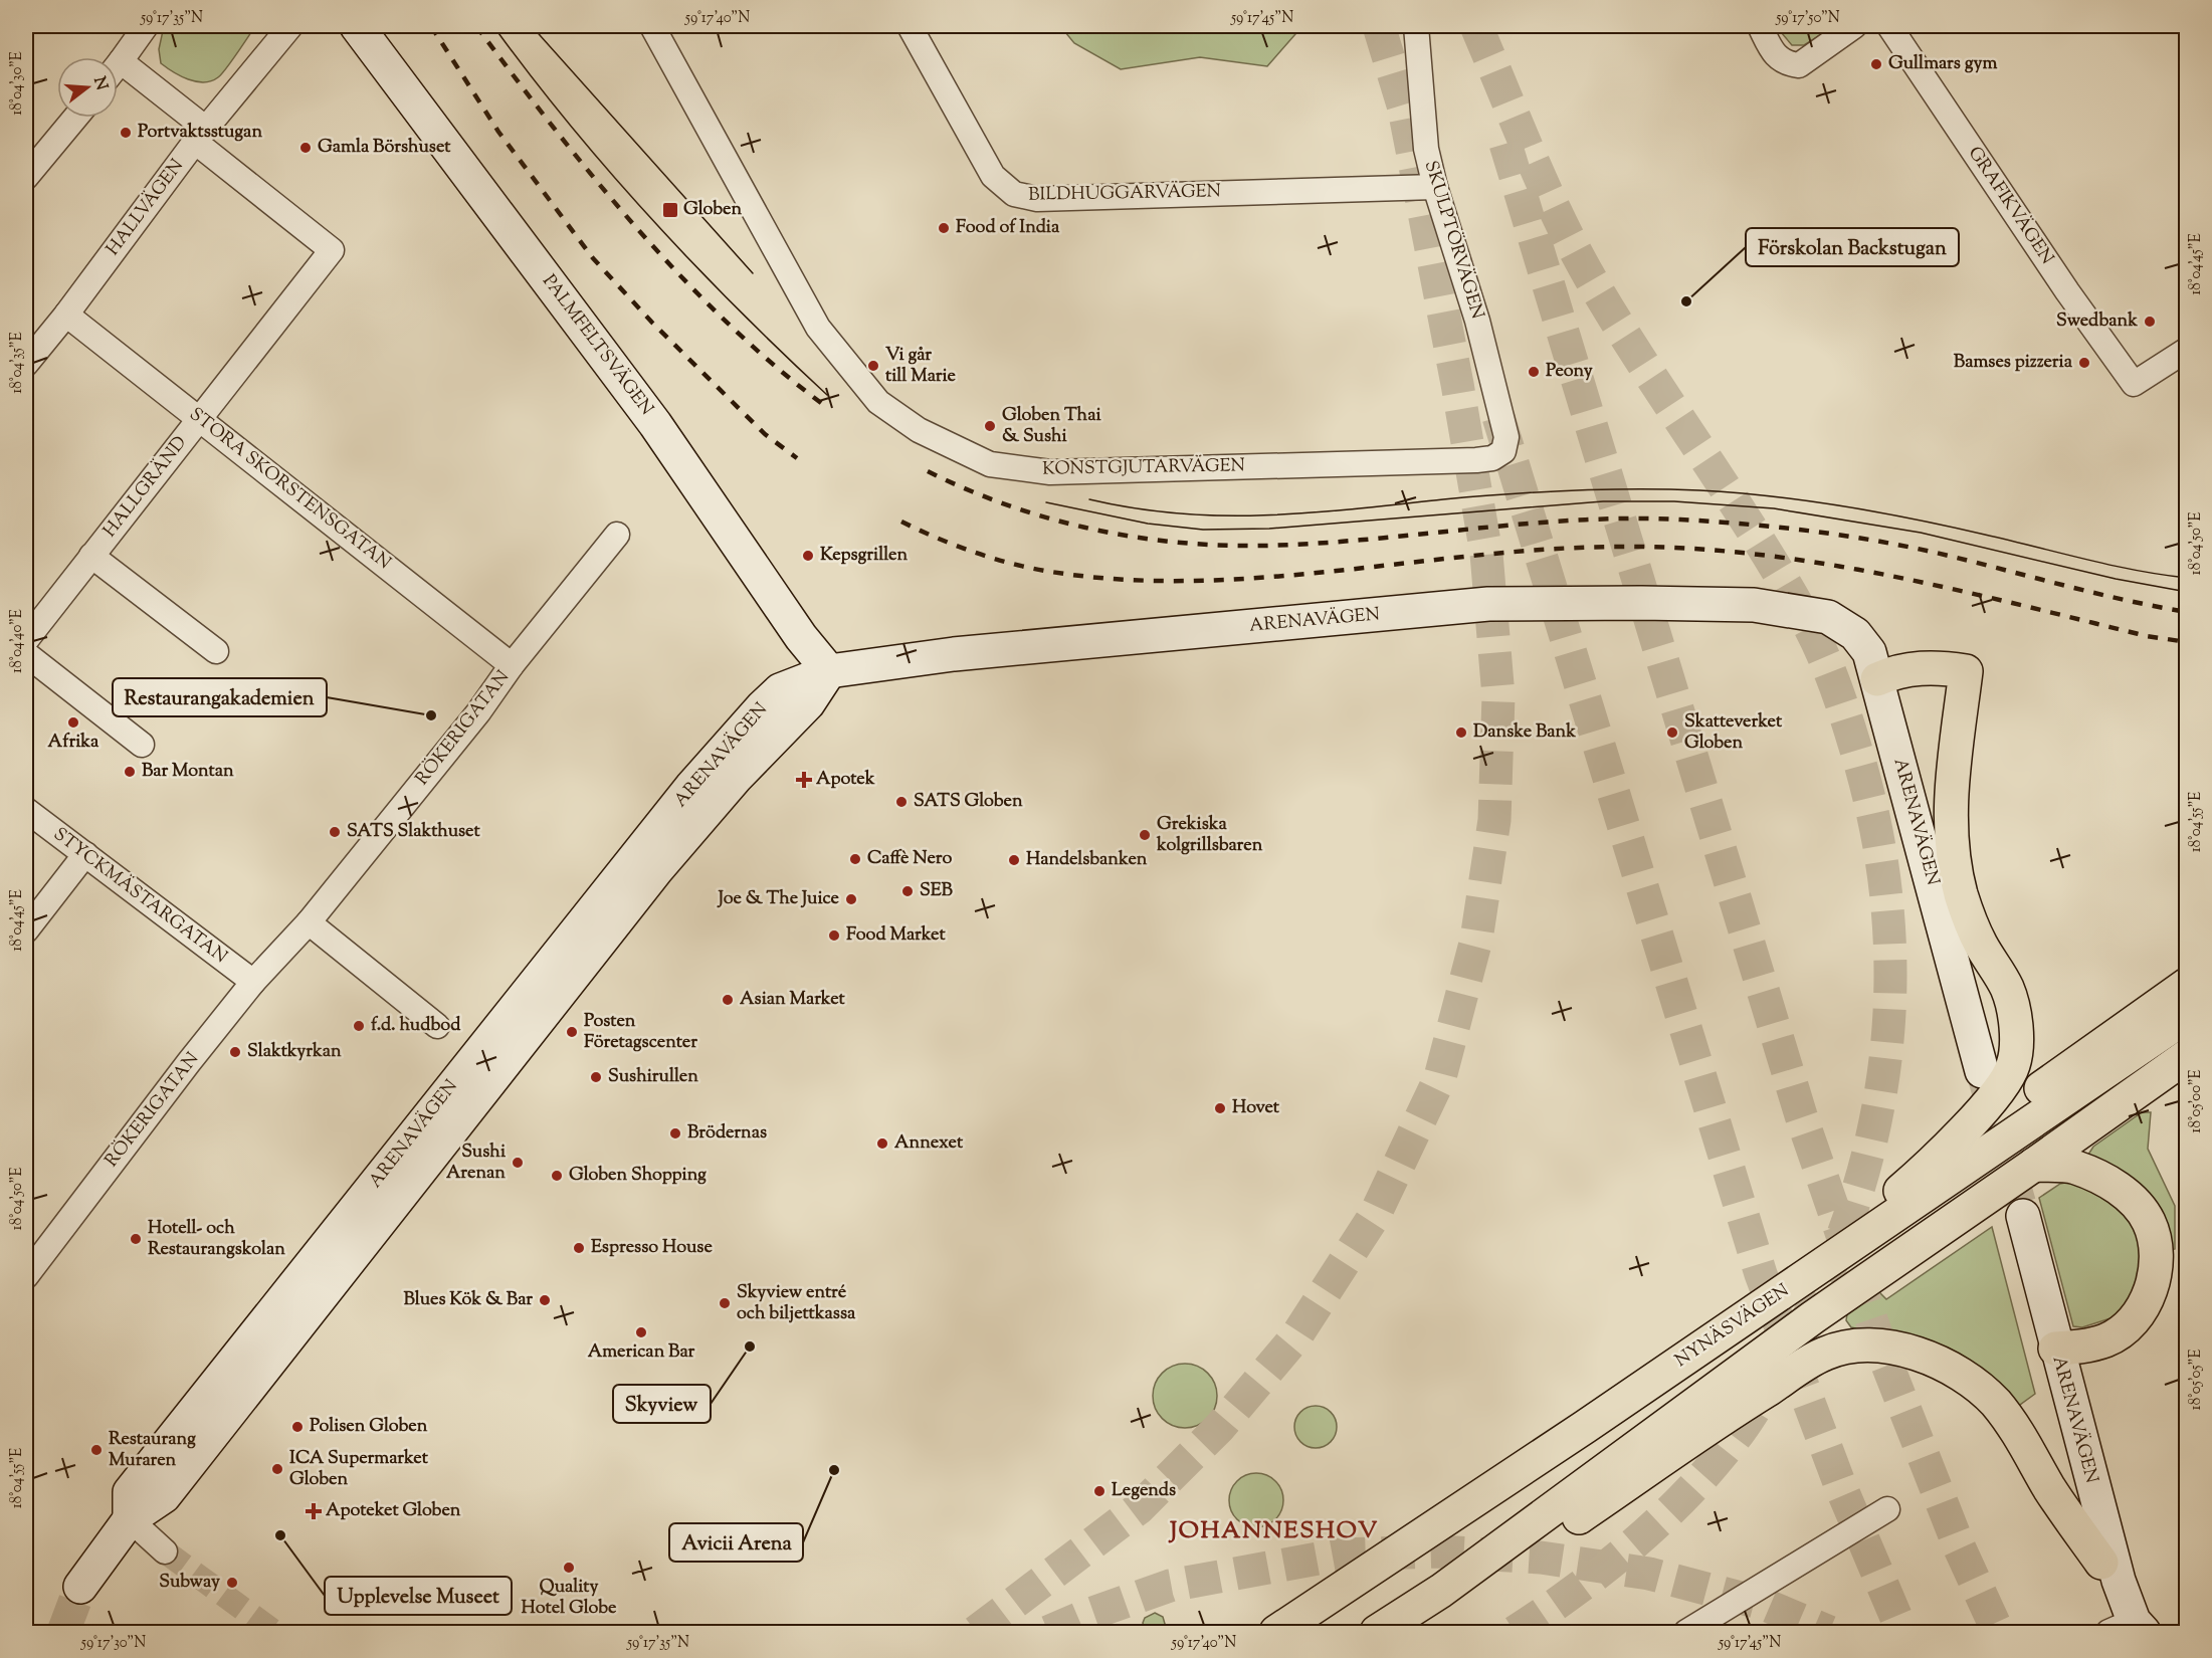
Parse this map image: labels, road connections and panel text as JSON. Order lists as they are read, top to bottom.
{
  "streets": {
    "highway": ["NYNÄSVÄGEN"],
    "main road": ["PALMFELTSVÄGEN", "ARENAVÄGEN"],
    "street": [
      "BILDHUGGARVÄGEN",
      "GRAFIKVÄGEN",
      "HALLVÄGEN",
      "SKULPTÖRVÄGEN",
      "KONSTGJUTARVÄGEN",
      "HALLGRÄND",
      "STORA SKORSTENSGATAN",
      "RÖKERIGATAN",
      "STYCKMÄSTARGATAN"
    ]
  },
  "crossings": [
    ["BILDHUGGARVÄGEN", "SKULPTÖRVÄGEN"],
    ["HALLVÄGEN", "HALLGRÄND"],
    ["HALLVÄGEN", "STORA SKORSTENSGATAN"],
    ["SKULPTÖRVÄGEN", "KONSTGJUTARVÄGEN"],
    ["PALMFELTSVÄGEN", "ARENAVÄGEN"],
    ["HALLGRÄND", "STORA SKORSTENSGATAN"],
    ["STORA SKORSTENSGATAN", "RÖKERIGATAN"],
    ["RÖKERIGATAN", "STYCKMÄSTARGATAN"]
  ],
  "districts": ["JOHANNESHOV"],
  "places": {
    "other": [
      "Gullmars gym",
      "Portvaktsstugan",
      "Gamla Börshuset",
      "Food of India",
      "Förskolan Backstugan",
      "Swedbank",
      "Bamses pizzeria",
      "Vi går till Marie",
      "Peony",
      "Globen Thai & Sushi",
      "Kepsgrillen",
      "Restaurangakademien",
      "Afrika",
      "Danske Bank",
      "Skatteverket Globen",
      "Bar Montan",
      "SATS Globen",
      "SATS Slakthuset",
      "Grekiska kolgrillsbaren",
      "Caffè Nero",
      "Handelsbanken",
      "SEB",
      "Joe & The Juice",
      "Food Market",
      "Asian Market",
      "f.d. hudbod",
      "Posten Företagscenter",
      "Slaktkyrkan",
      "Sushirullen",
      "Hovet",
      "Brödernas",
      "Annexet",
      "Sushi Arenan",
      "Globen Shopping",
      "Hotell- och Restaurangskolan",
      "Espresso House",
      "Blues Kök & Bar",
      "Skyview entré och biljettkassa",
      "American Bar",
      "Skyview",
      "Polisen Globen",
      "Restaurang Muraren",
      "ICA Supermarket Globen",
      "Avicii Arena",
      "Legends",
      "Upplevelse Museet",
      "Quality Hotel Globe",
      "Subway"
    ],
    "transit": ["Globen"],
    "health": ["Apotek", "Apoteket Globen"]
  },
  "north": "right",
  "coordinates": [
    "59°17'35\"N",
    "59°17'40\"N",
    "59°17'45\"N",
    "59°17'50\"N",
    "18°04'30\"E",
    "18°04'45\"E",
    "18°04'35\"E",
    "18°04'50\"E",
    "18°04'40\"E",
    "18°04'55\"E",
    "18°05'00\"E",
    "18°05'05\"E",
    "59°17'30\"N"
  ]
}
